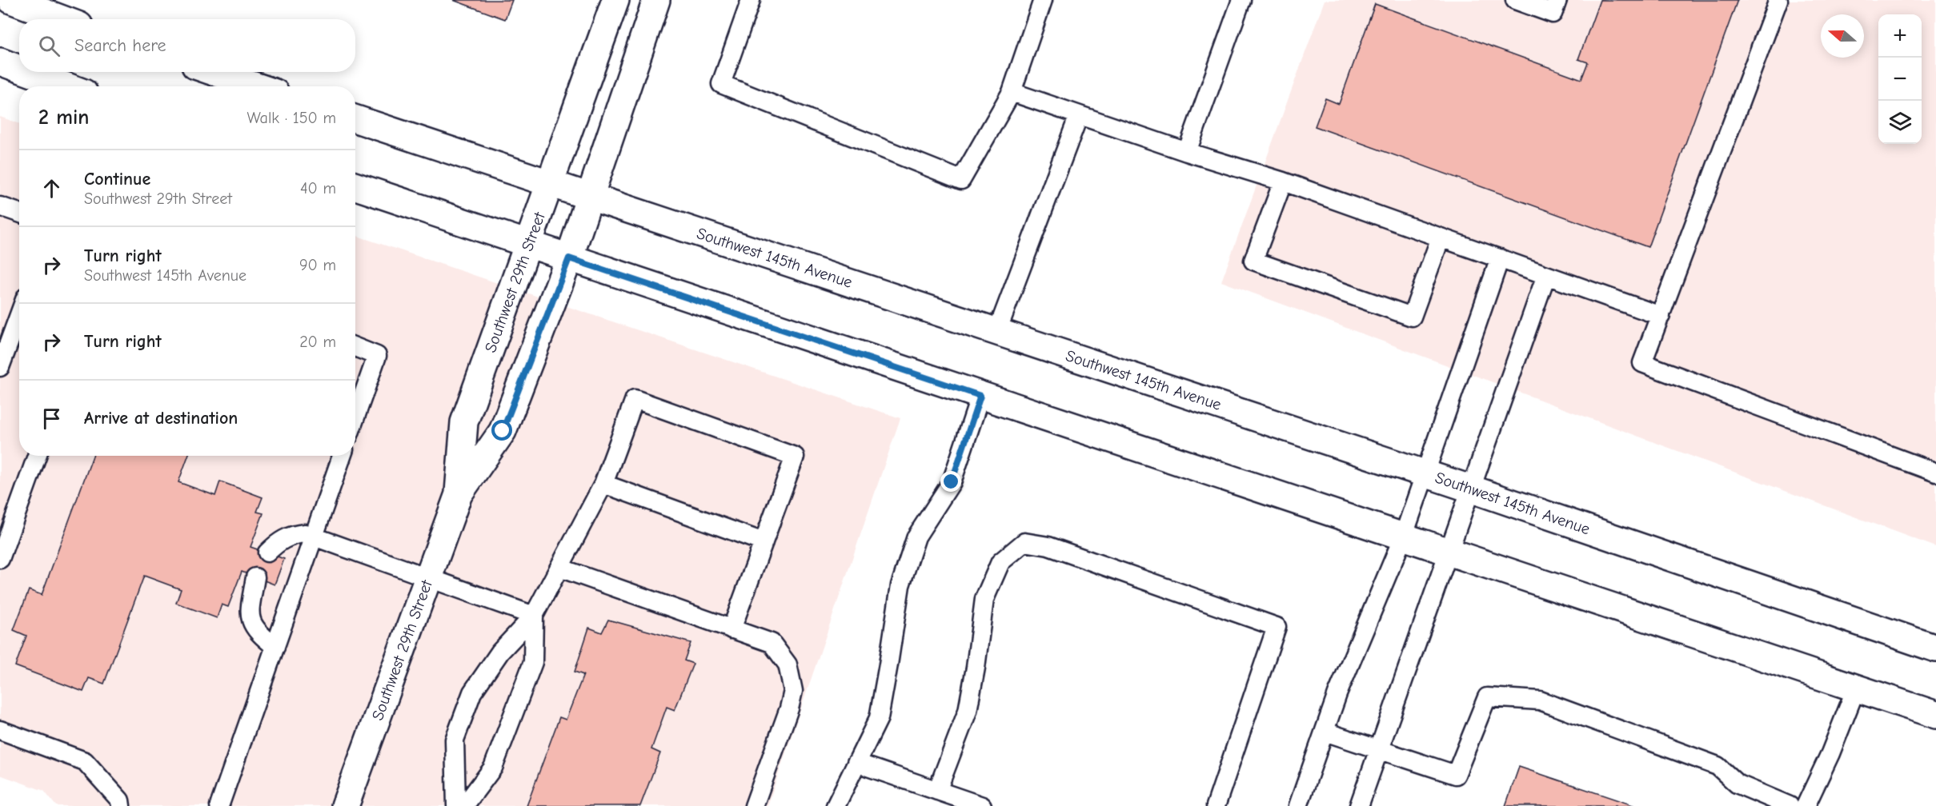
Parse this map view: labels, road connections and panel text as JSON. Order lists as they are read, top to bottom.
{
  "streets": {
    "street": ["Southwest 145th Avenue", "Southwest 29th Street"]
  },
  "crossings": [
    ["Southwest 145th Avenue", "Southwest 29th Street"]
  ],
  "north": "left",
  "page": {
    "map_buttons": ["+", "−"],
    "search": "Search here",
    "heading": ["2 min", "Walk · 150 m"],
    "list": [
      ["Continue", "Southwest 29th Street", "40 m"],
      ["Turn right", "Southwest 145th Avenue", "90 m"],
      ["Turn right", "20 m"],
      "Arrive at destination"
    ]
  }
}
